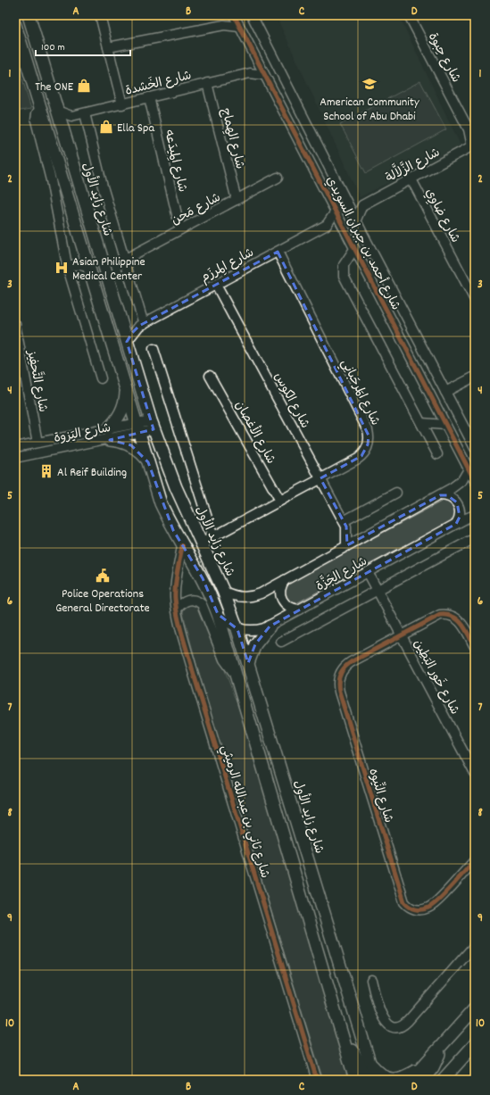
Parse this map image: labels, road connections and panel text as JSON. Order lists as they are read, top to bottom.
{
  "streets": {
    "main road": ["شارع زايد الأول"],
    "street": [
      "شارع حِبوة",
      "شارع الخَشدة",
      "شارع الهِماج",
      "شارع المِيدَعه",
      "شارع الزَّلاَّلة",
      "شارع مَحن",
      "شارع ضاوِي",
      "شارع أحمد بن جبران السويدي",
      "شارع المِرزَم",
      "شارع التَّحفِيز",
      "شارع المَرحَبانِي",
      "شارع الكوس",
      "شارع اليَزوة",
      "شارع الأغصان",
      "شارع الجَزَّة",
      "شارع خَور البَطِين",
      "شارع النِّيوه",
      "شارع ثاني بن عبدالله الرميثي"
    ]
  },
  "crossings": [
    ["شارع حِبوة", "شارع الزَّلاَّلة"],
    ["شارع الخَشدة", "شارع الهِماج"],
    ["شارع الخَشدة", "شارع المِيدَعه"],
    ["شارع الخَشدة", "شارع أحمد بن جبران السويدي"],
    ["شارع الهِماج", "شارع مَحن"],
    ["شارع المِيدَعه", "شارع مَحن"],
    ["شارع الزَّلاَّلة", "شارع ضاوِي"],
    ["شارع زايد الأول", "شارع المِرزَم"],
    ["شارع زايد الأول", "شارع المَرحَبانِي"],
    ["شارع زايد الأول", "شارع اليَزوة"],
    ["شارع زايد الأول", "شارع الجَزَّة"],
    ["شارع أحمد بن جبران السويدي", "شارع المِرزَم"],
    ["شارع أحمد بن جبران السويدي", "شارع الجَزَّة"],
    ["شارع المِرزَم", "شارع المَرحَبانِي"],
    ["شارع المِرزَم", "شارع الكوس"],
    ["شارع التَّحفِيز", "شارع اليَزوة"],
    ["شارع المَرحَبانِي", "شارع الكوس"],
    ["شارع المَرحَبانِي", "شارع الأغصان"],
    ["شارع الكوس", "شارع الجَزَّة"],
    ["شارع الجَزَّة", "شارع خَور البَطِين"],
    ["شارع خَور البَطِين", "شارع النِّيوه"]
  ],
  "places": {
    "school or university": ["American Community School of Abu Dhabi"],
    "shop": ["The ONE", "Ella Spa"],
    "hospital": ["Asian Philippine Medical Center"],
    "building": ["Al Reif Building"],
    "public building": ["Police Operations General Directorate"]
  },
  "scale_bar": "100 m",
  "grid": {
    "columns": [
      "A",
      "B",
      "C",
      "D"
    ],
    "rows": [
      "1",
      "2",
      "3",
      "4",
      "5",
      "6",
      "7",
      "8",
      "9",
      "10"
    ]
  }
}
